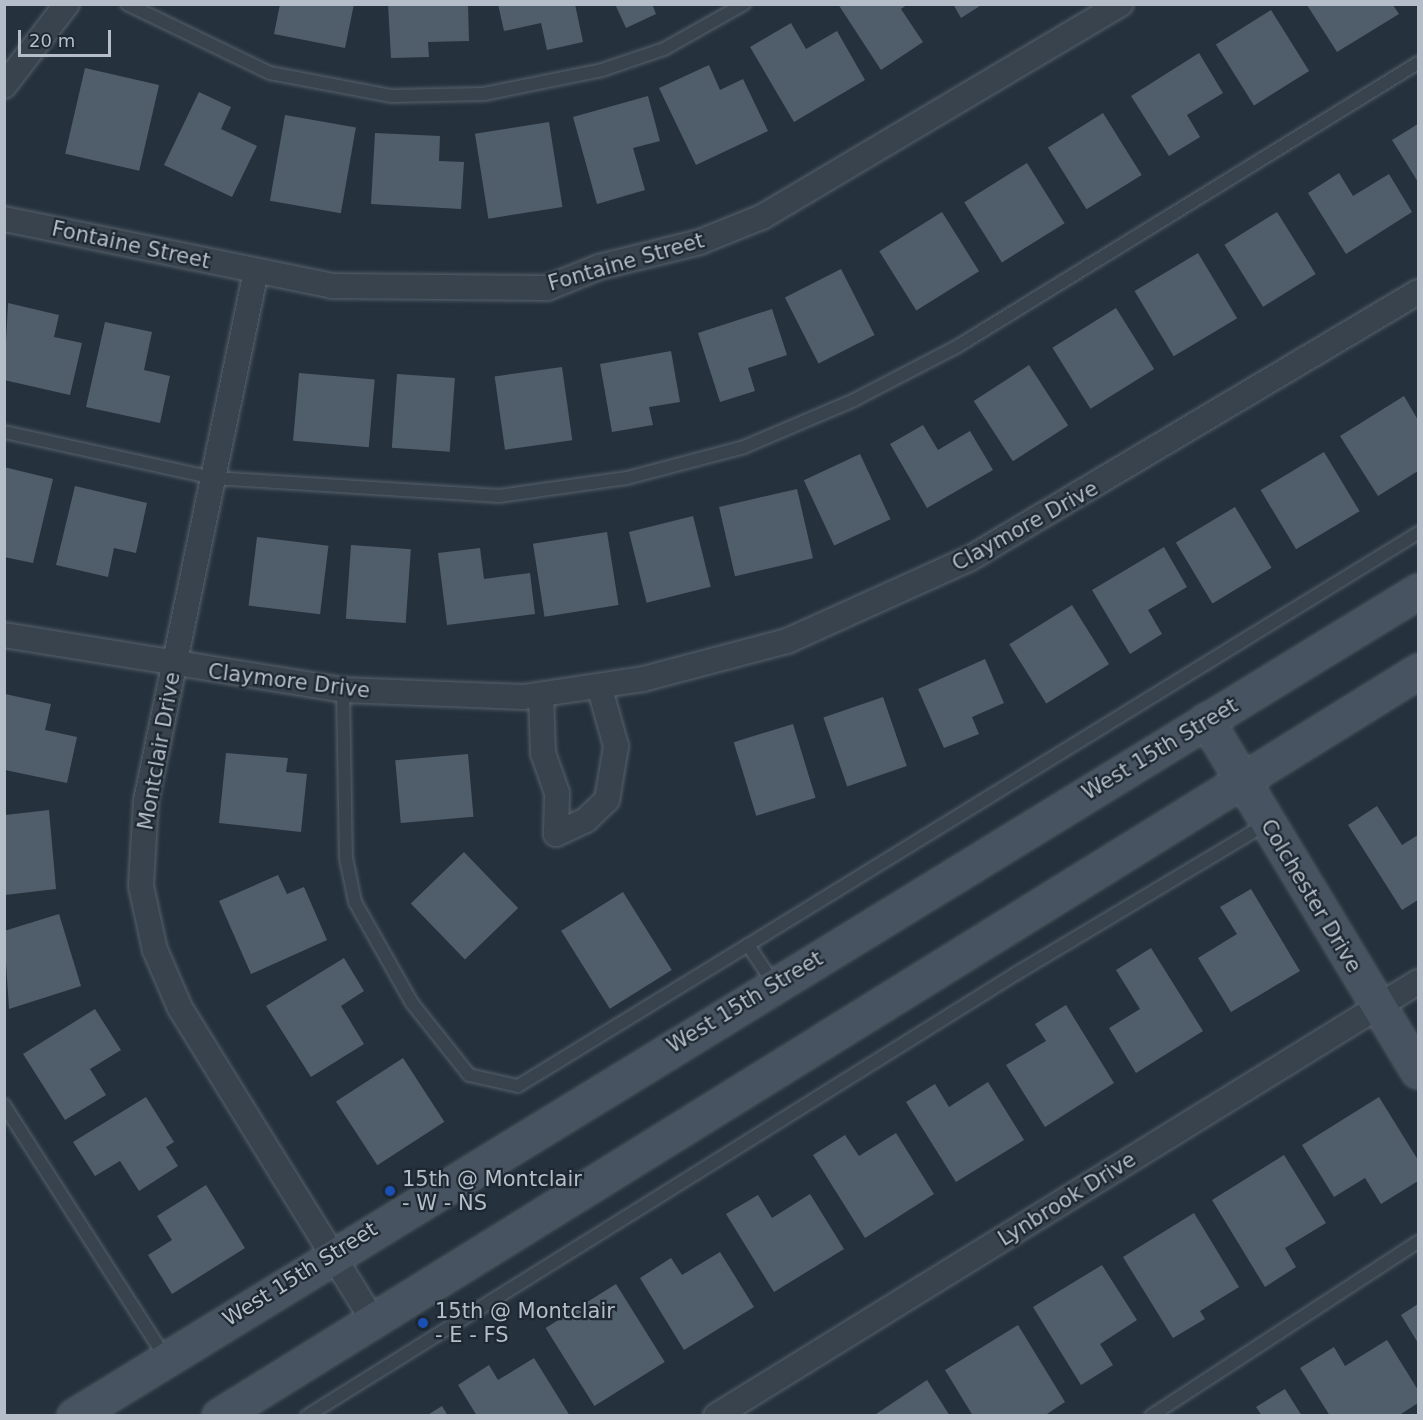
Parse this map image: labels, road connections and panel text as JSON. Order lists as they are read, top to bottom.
{
  "streets": {
    "main road": ["West 15th Street", "Colchester Drive"],
    "street": [
      "Fontaine Street",
      "Claymore Drive",
      "Montclair Drive",
      "Lynbrook Drive"
    ]
  },
  "crossings": [
    ["Fontaine Street", "Montclair Drive"],
    ["Claymore Drive", "Montclair Drive"],
    ["West 15th Street", "Montclair Drive"],
    ["West 15th Street", "Colchester Drive"],
    ["Colchester Drive", "Lynbrook Drive"]
  ],
  "places": ["15th @ Montclair - W - NS", "15th @ Montclair - E - FS"],
  "scale_bar": "20 m"
}
